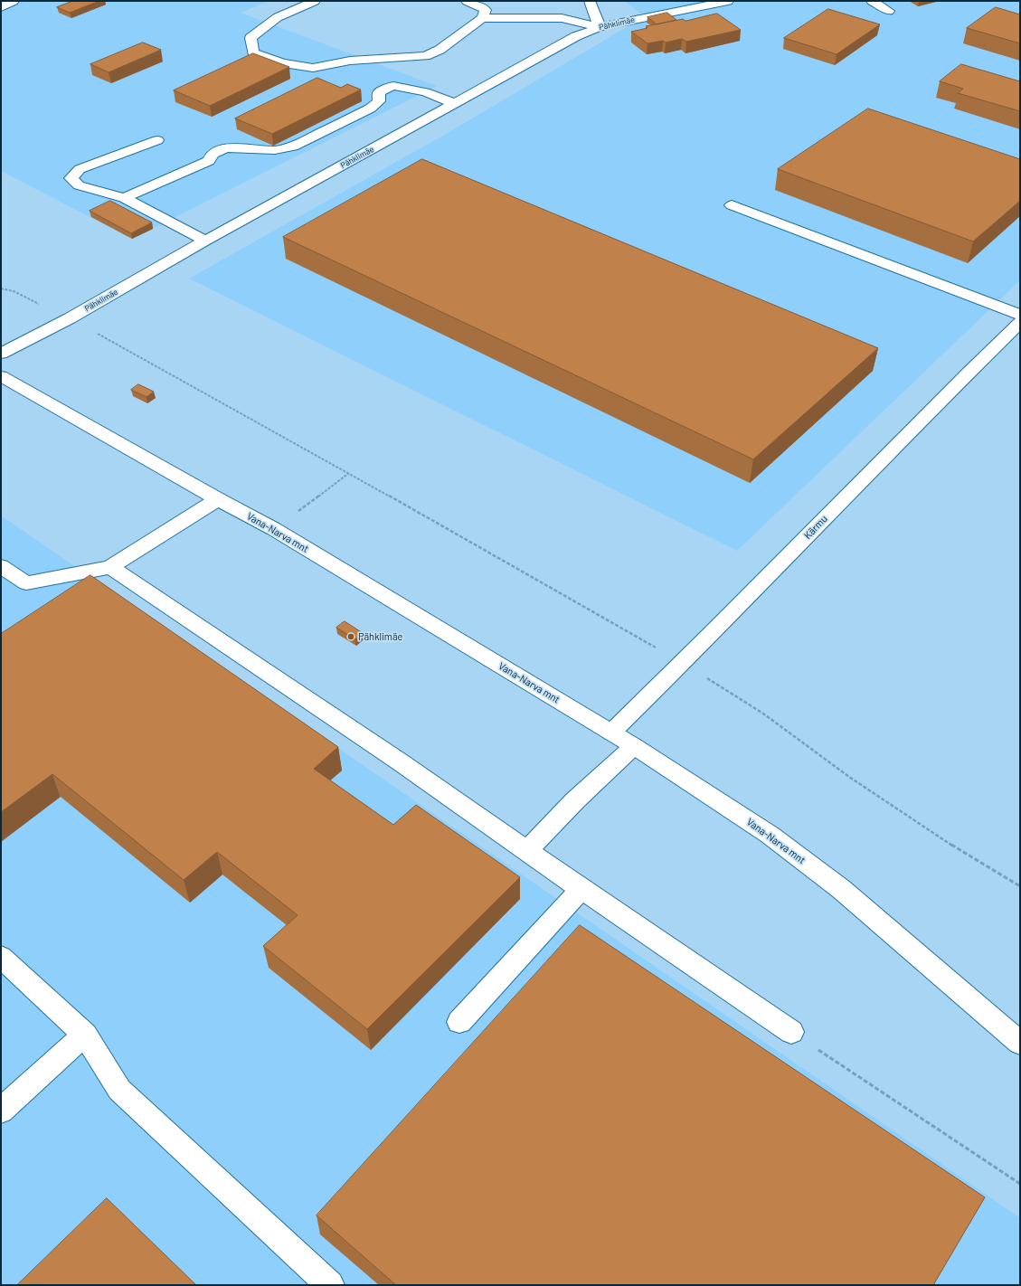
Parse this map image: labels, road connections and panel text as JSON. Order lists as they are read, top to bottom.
{
  "streets": {
    "street": ["Pähklimäe", "Kärmu", "Vana-Narva mnt"]
  },
  "crossings": [
    ["Kärmu", "Vana-Narva mnt"]
  ],
  "places": ["Pähklimäe"]
}
